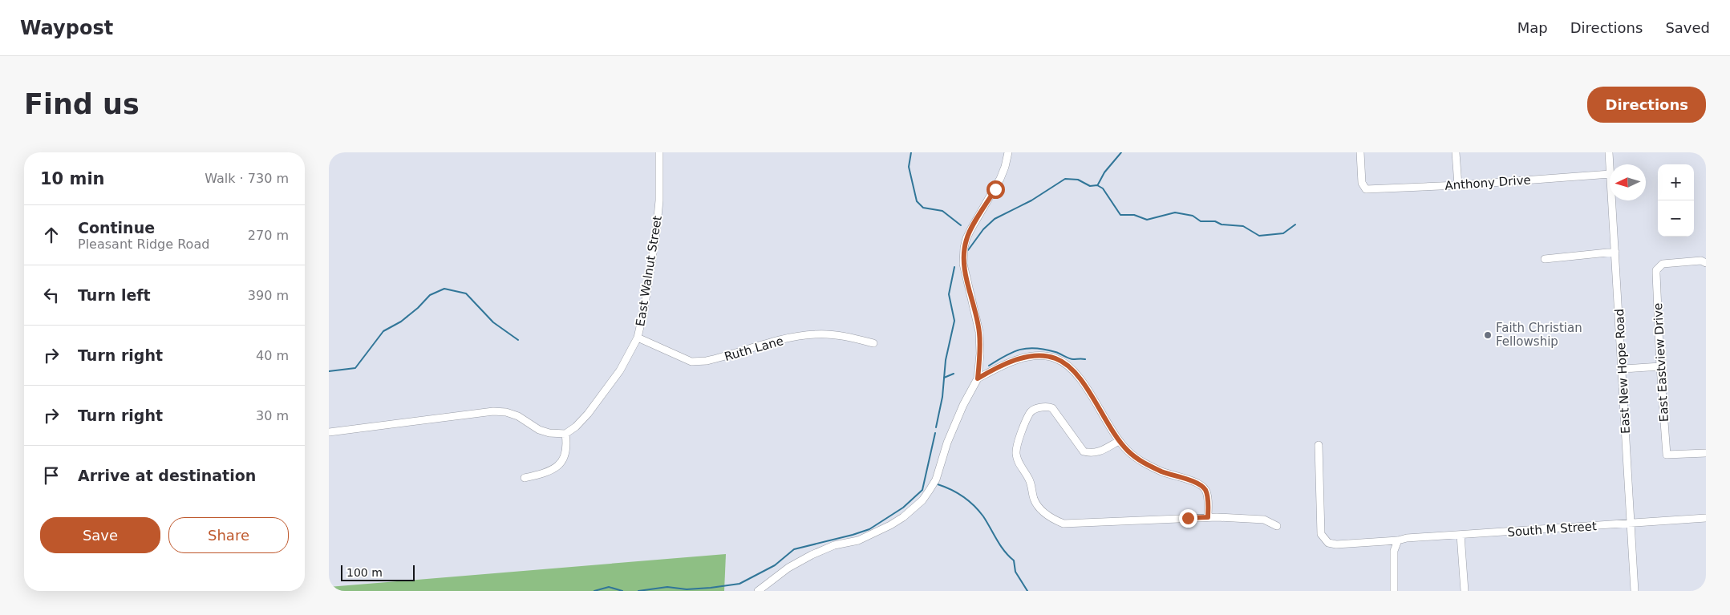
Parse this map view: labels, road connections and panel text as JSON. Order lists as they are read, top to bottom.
{
  "streets": {
    "street": [
      "Anthony Drive",
      "East Walnut Street",
      "Ruth Lane",
      "East Eastview Drive",
      "East New Hope Road",
      "South M Street"
    ]
  },
  "crossings": [
    ["East Walnut Street", "Ruth Lane"],
    ["East New Hope Road", "South M Street"]
  ],
  "places": ["Faith Christian Fellowship"],
  "scale_bar": "100 m",
  "north": "left",
  "page": {
    "header": "Waypost",
    "nav": ["Map", "Directions", "Saved"],
    "buttons": [
      "Directions",
      ["Save", "Share"]
    ],
    "title": "Find us",
    "heading": ["10 min", "Walk · 730 m"],
    "map_buttons": ["+", "−"],
    "list": [
      ["Continue", "Pleasant Ridge Road", "270 m"],
      ["Turn left", "390 m"],
      ["Turn right", "40 m"],
      ["Turn right", "30 m"],
      "Arrive at destination"
    ],
    "scale": "100 m"
  }
}
